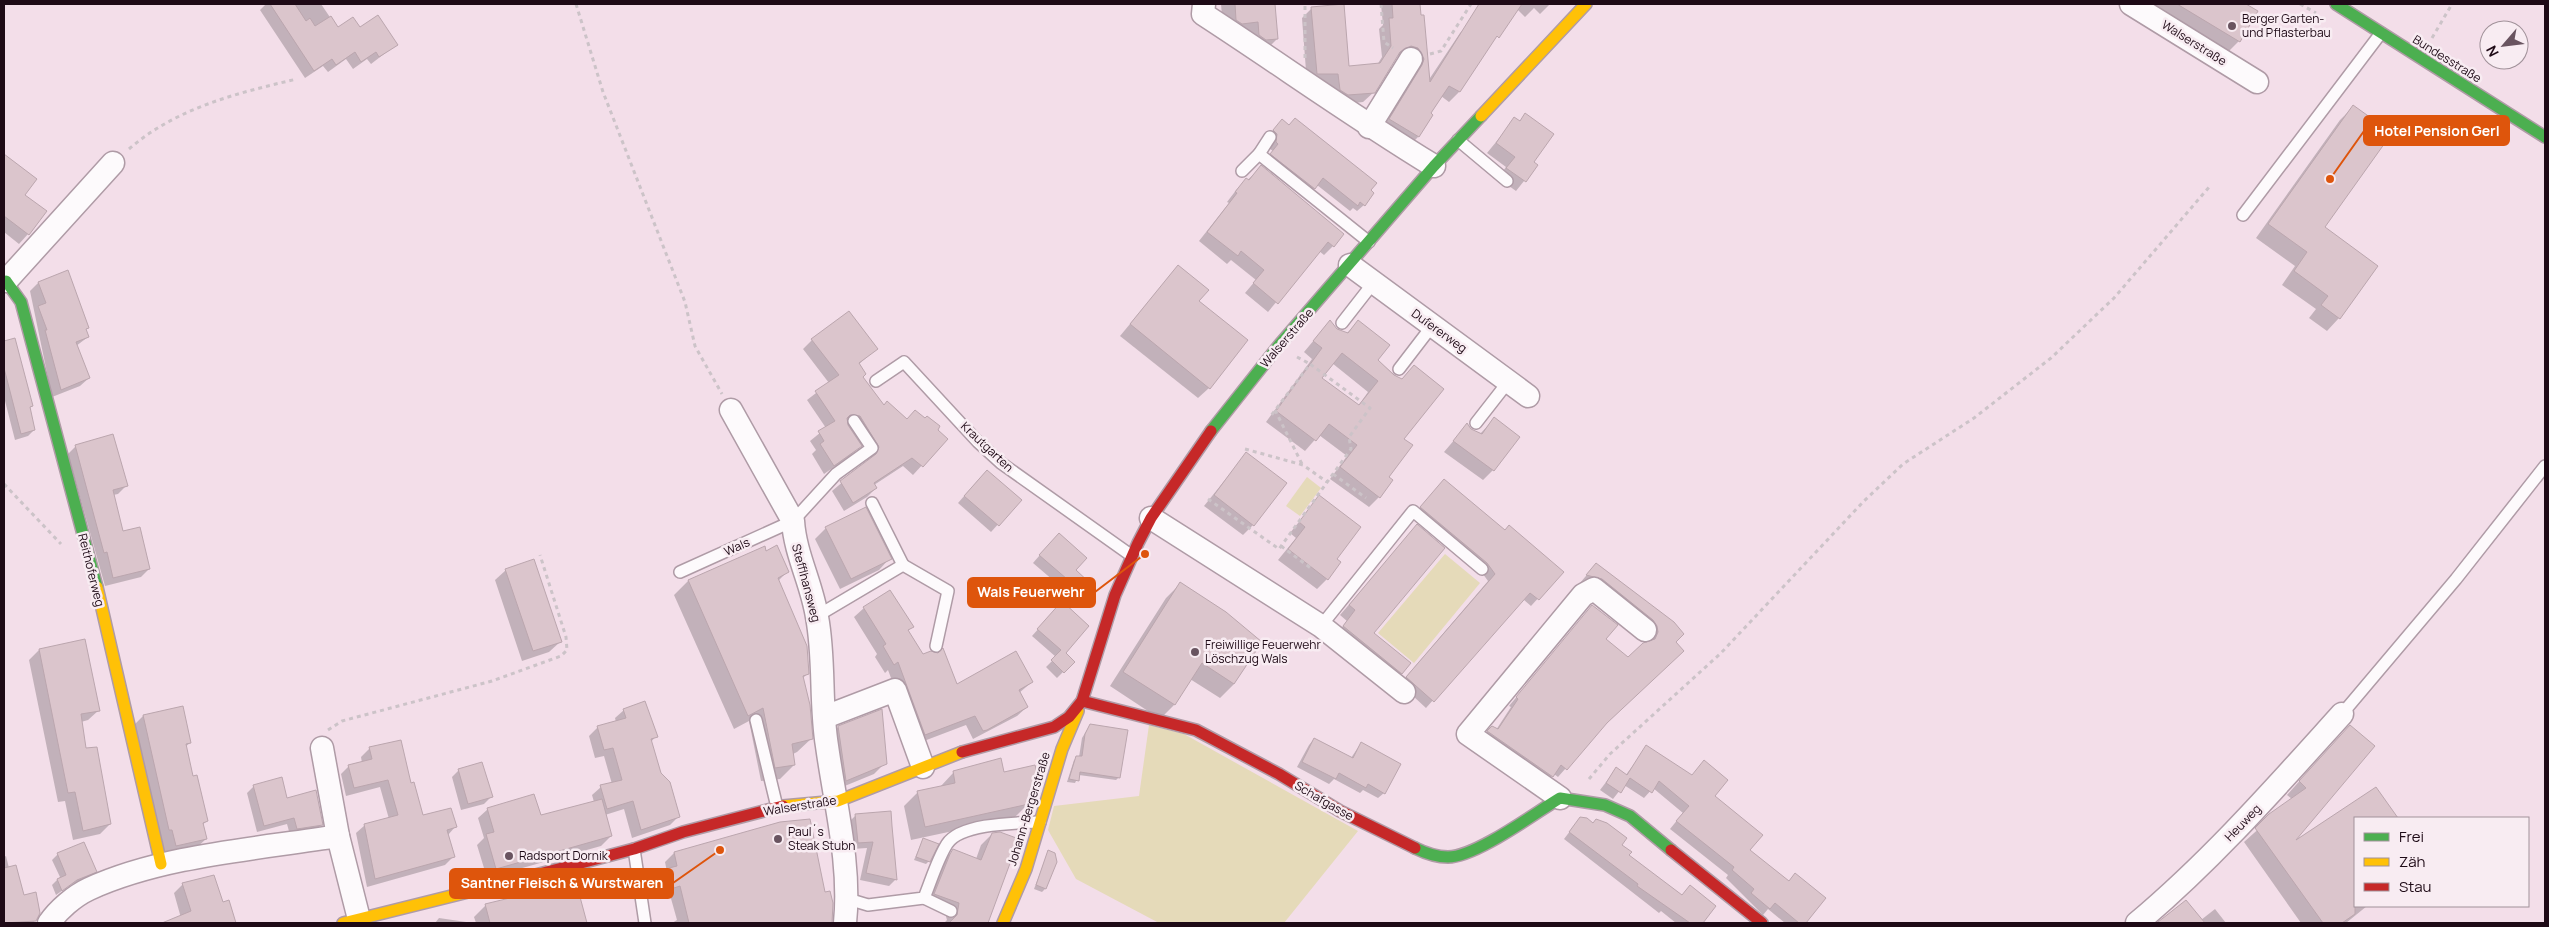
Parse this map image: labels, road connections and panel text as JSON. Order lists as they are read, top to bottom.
{
  "streets": {
    "street": [
      "Walserstraße",
      "Bundesstraße",
      "Dufererweg",
      "Reithoferweg",
      "Stefflhansweg",
      "Schafgasse",
      "Johann-Bergerstraße",
      "Heuweg"
    ],
    "lane": ["Krautgarten", "Wals"]
  },
  "crossings": [
    ["Walserstraße", "Dufererweg"],
    ["Walserstraße", "Krautgarten"],
    ["Walserstraße", "Stefflhansweg"],
    ["Walserstraße", "Schafgasse"],
    ["Walserstraße", "Johann-Bergerstraße"],
    ["Wals", "Stefflhansweg"],
    ["Schafgasse", "Johann-Bergerstraße"]
  ],
  "places": [
    "Berger Garten- und Pflasterbau",
    "Hotel Pension Gerl",
    "Wals Feuerwehr",
    "Freiwillige Feuerwehr Löschzug Wals",
    "Paul´s Steak Stubn",
    "Santner Fleisch & Wurstwaren",
    "Radsport Dornik"
  ],
  "legend": ["Frei", "Zäh", "Stau"],
  "north": "bottom left"
}
